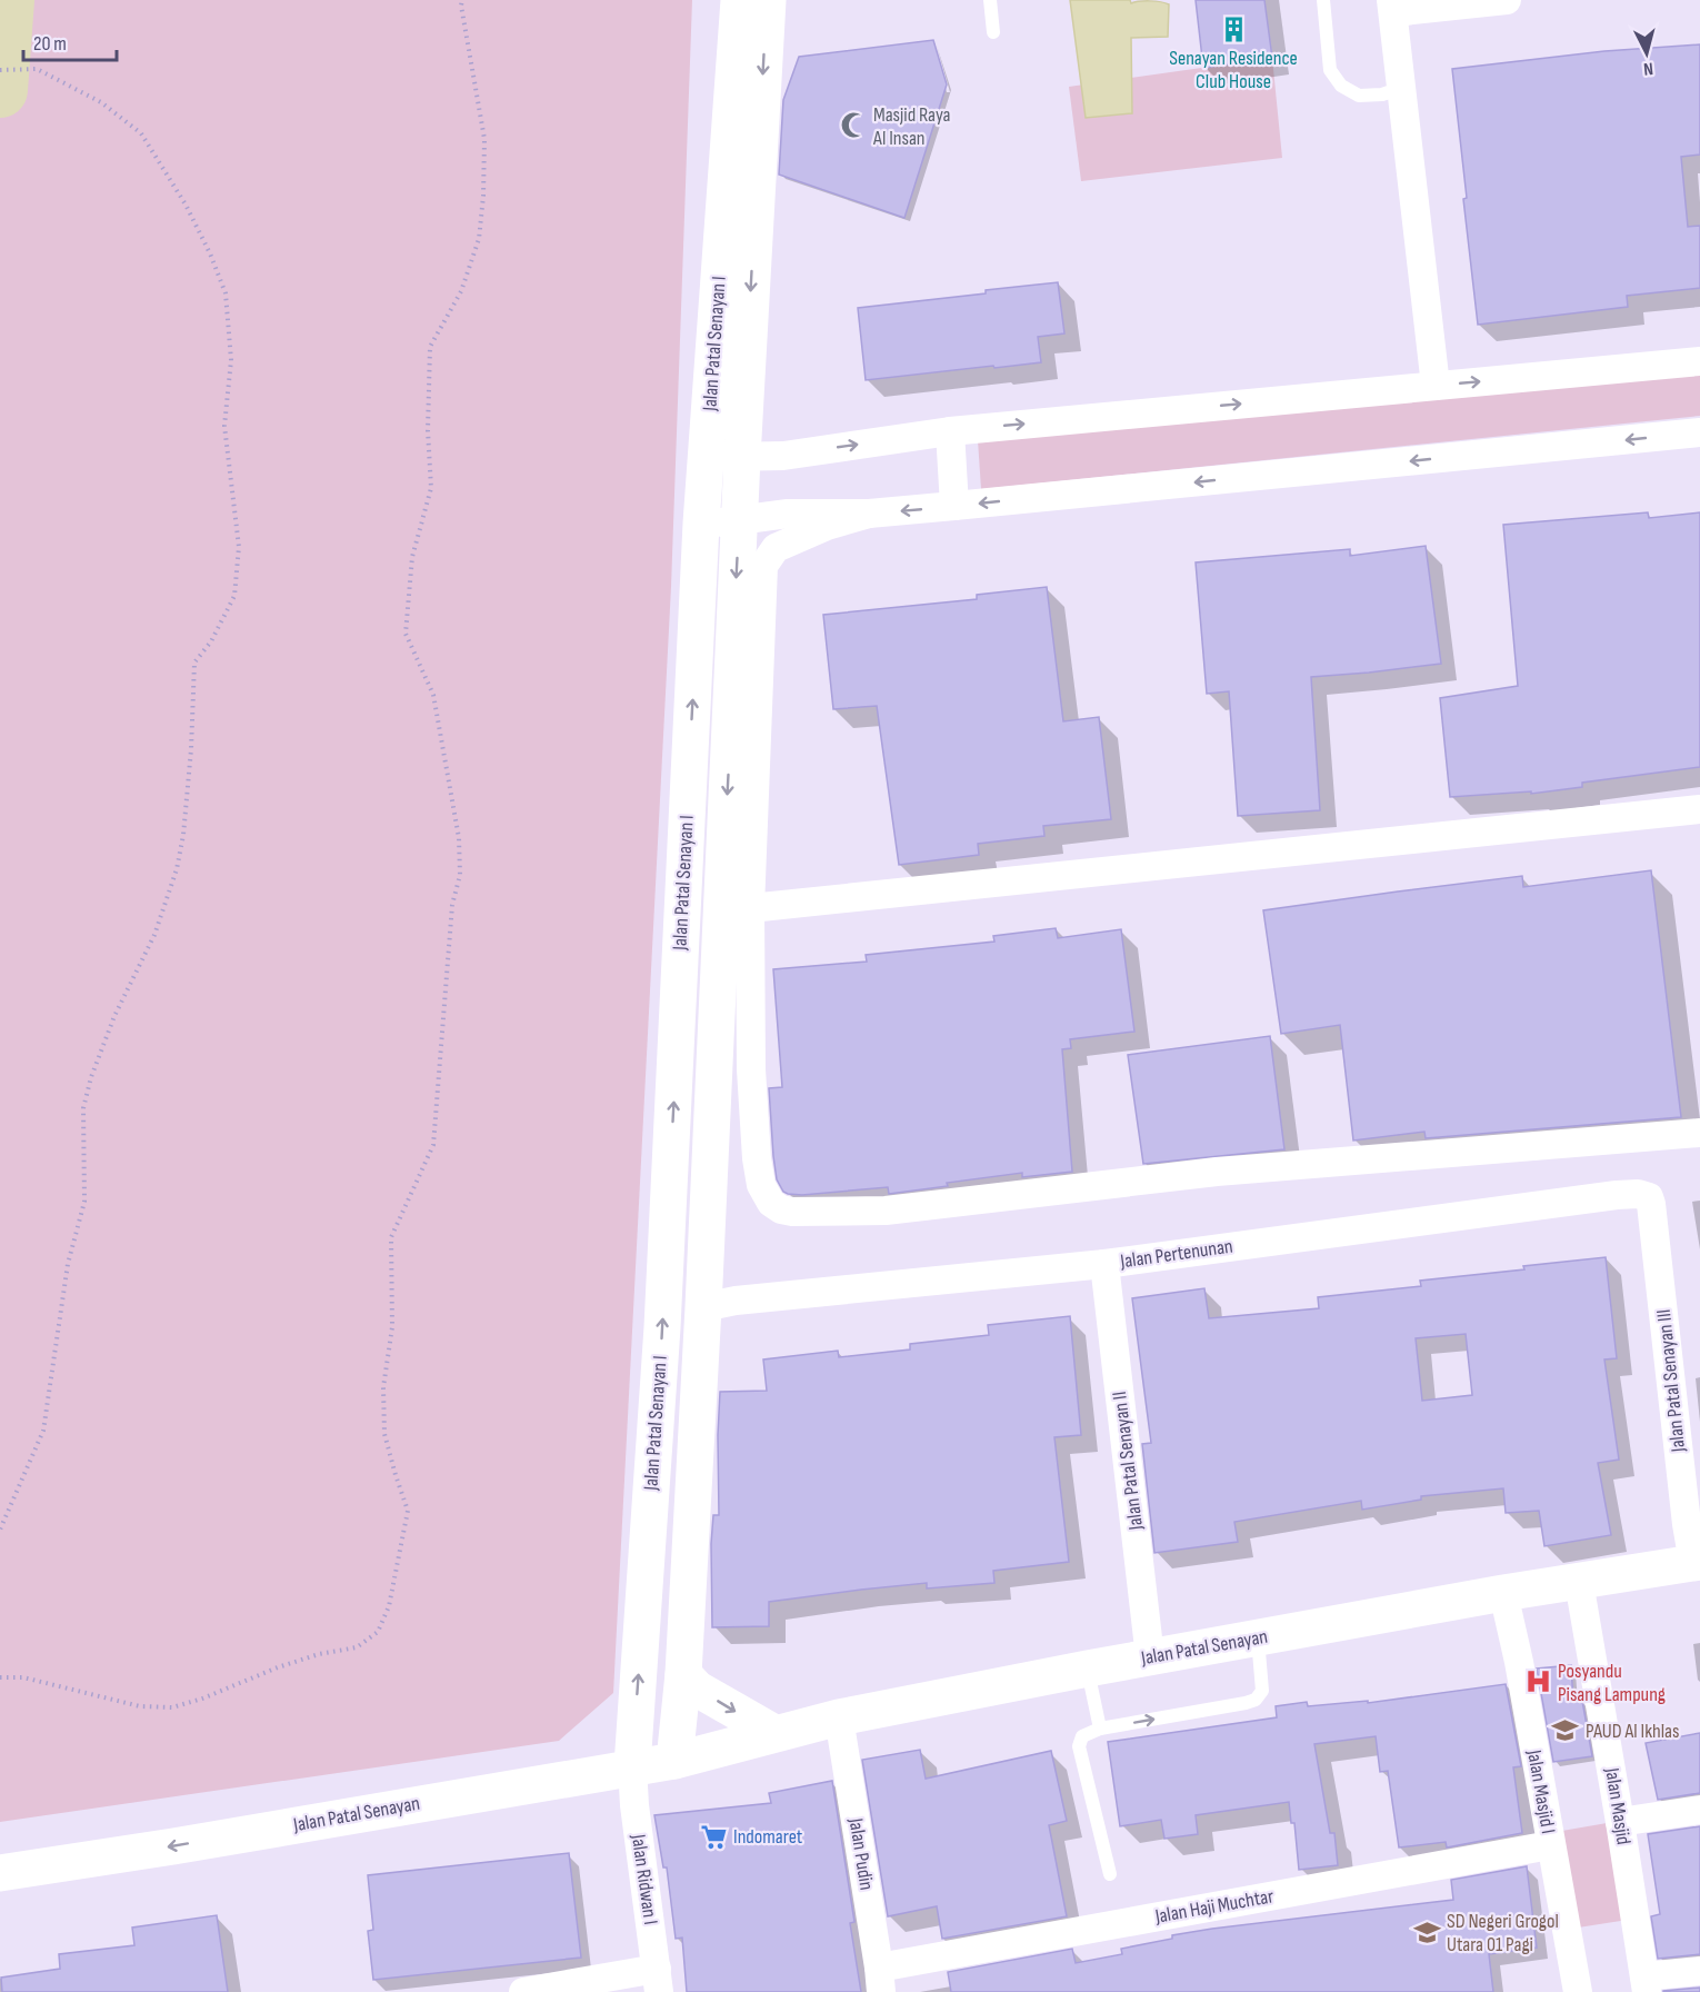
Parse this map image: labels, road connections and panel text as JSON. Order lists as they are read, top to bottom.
{
  "streets": {
    "main road": ["Jalan Patal Senayan I", "Jalan Patal Senayan"],
    "street": [
      "Jalan Pertenunan",
      "Jalan Patal Senayan III",
      "Jalan Patal Senayan II",
      "Jalan Masjid I",
      "Jalan Masjid",
      "Jalan Pudin",
      "Jalan Ridwan I",
      "Jalan Haji Muchtar"
    ]
  },
  "crossings": [
    ["Jalan Patal Senayan I", "Jalan Pertenunan"],
    ["Jalan Patal Senayan I", "Jalan Patal Senayan"],
    ["Jalan Patal Senayan I", "Jalan Ridwan I"],
    ["Jalan Pertenunan", "Jalan Patal Senayan III"],
    ["Jalan Pertenunan", "Jalan Patal Senayan II"],
    ["Jalan Patal Senayan III", "Jalan Patal Senayan"],
    ["Jalan Patal Senayan II", "Jalan Patal Senayan"],
    ["Jalan Patal Senayan", "Jalan Masjid I"],
    ["Jalan Patal Senayan", "Jalan Masjid"],
    ["Jalan Patal Senayan", "Jalan Pudin"],
    ["Jalan Patal Senayan", "Jalan Ridwan I"],
    ["Jalan Masjid I", "Jalan Haji Muchtar"],
    ["Jalan Pudin", "Jalan Haji Muchtar"]
  ],
  "places": {
    "building": ["Senayan Residence Club House"],
    "mosque": ["Masjid Raya Al Insan"],
    "hospital": ["Posyandu Pisang Lampung"],
    "school or university": ["PAUD Al Ikhlas", "SD Negeri Grogol Utara 01 Pagi"],
    "supermarket": ["Indomaret"]
  },
  "scale_bar": "20 m",
  "north": "bottom"
}
